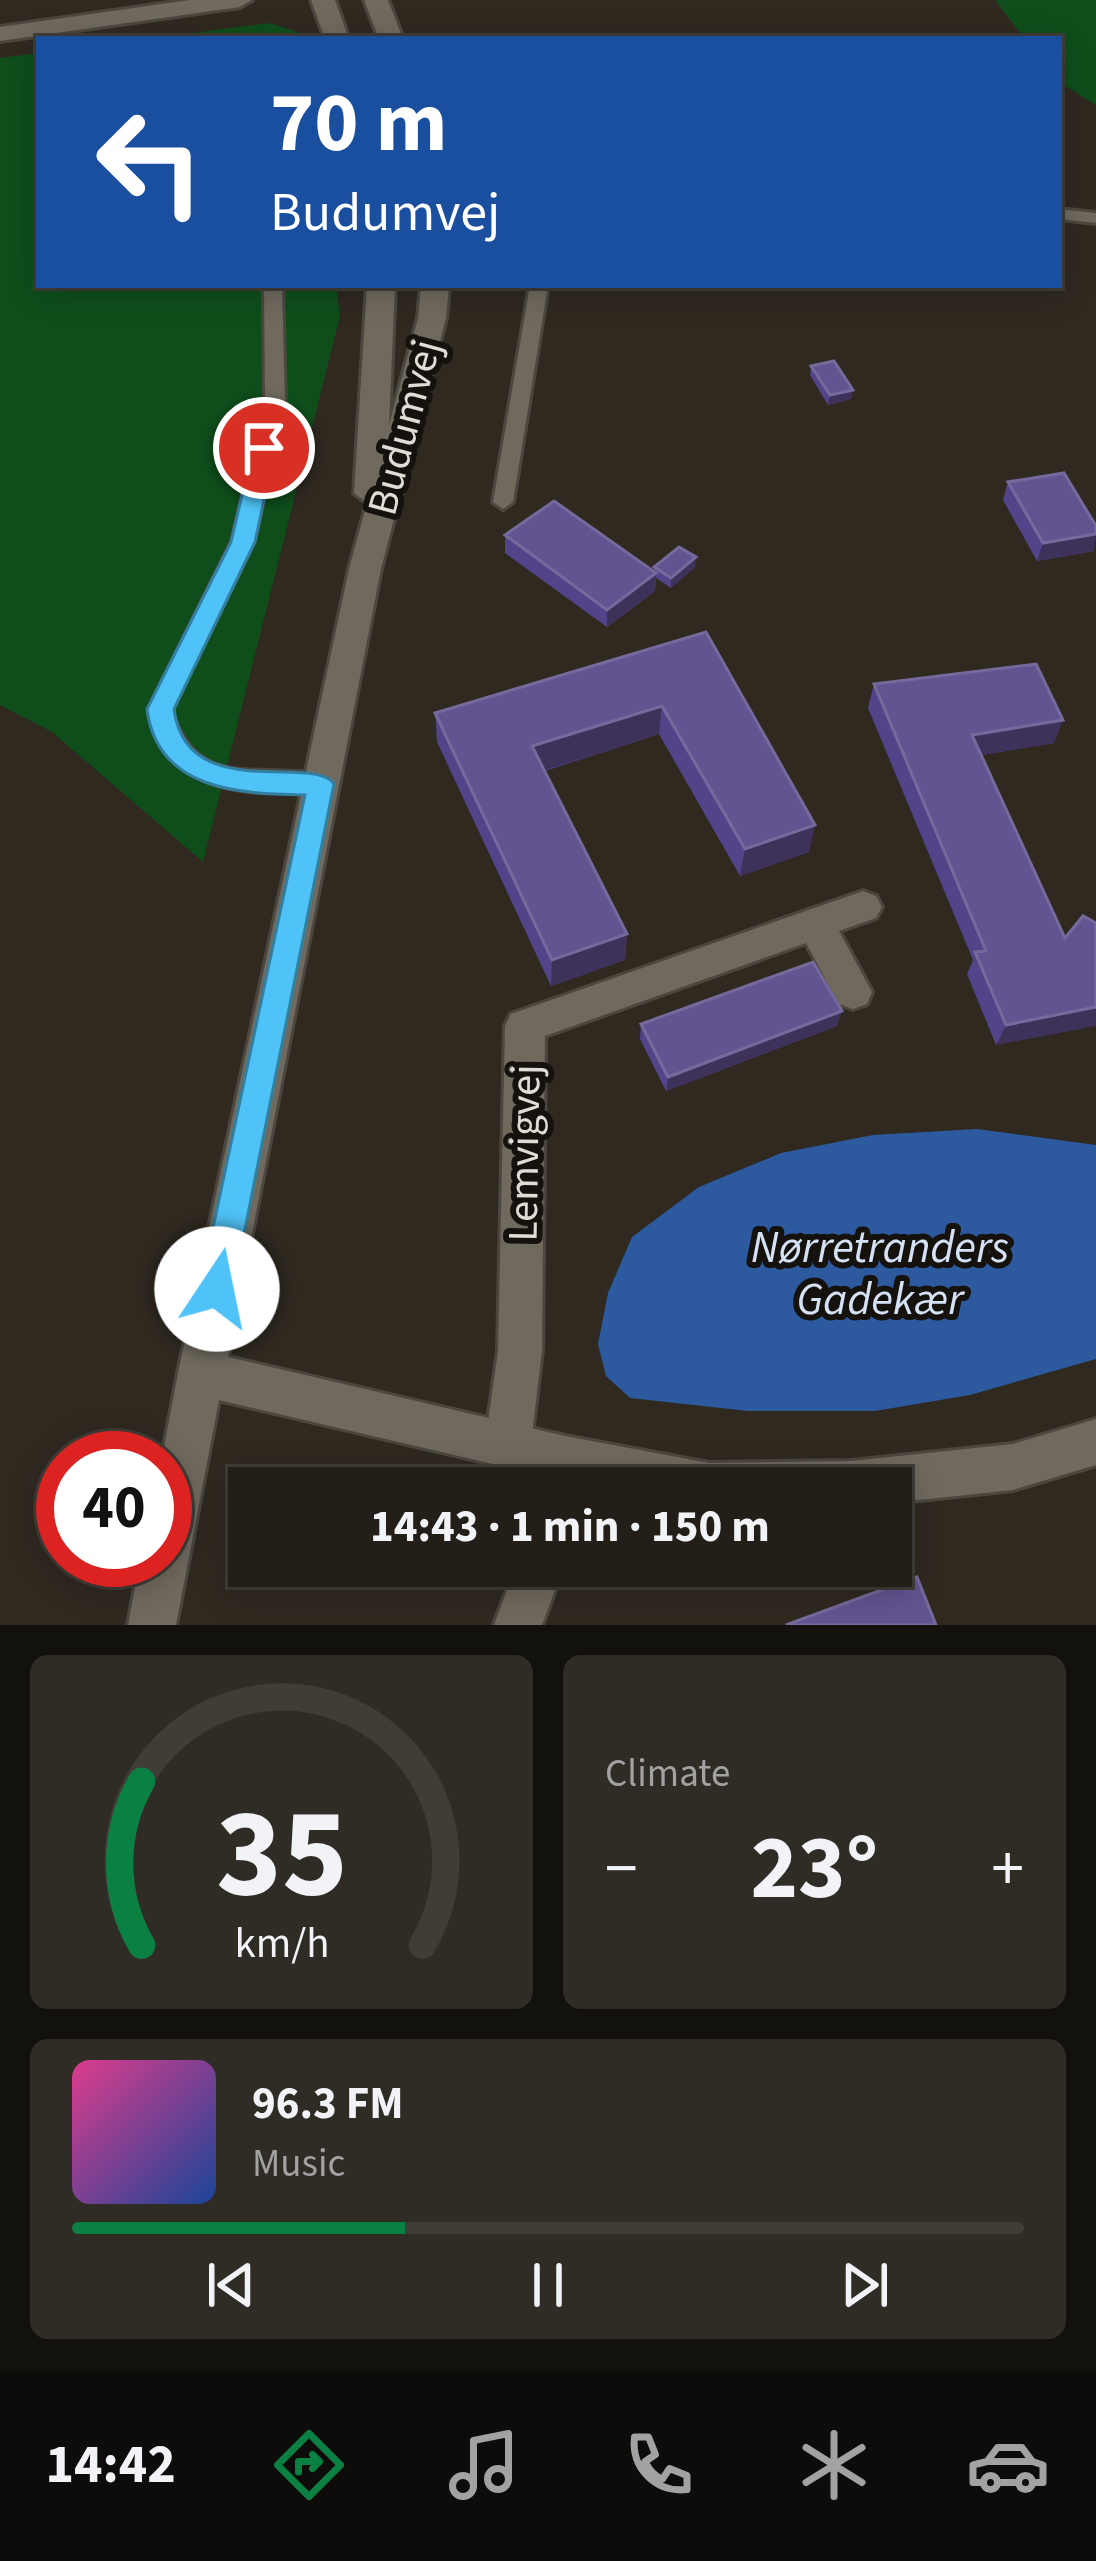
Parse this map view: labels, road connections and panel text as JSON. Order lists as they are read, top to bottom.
{
  "streets": {
    "street": ["Budumvej", "Lemvigvej"]
  },
  "water": ["Nørretranders Gadekær"],
  "page": {
    "turn": ["70 m", "Budumvej"],
    "limit": "40",
    "trip": "14:43 · 1 min · 150 m",
    "tile": "Climate",
    "heat": ["−", "23°", "+"],
    "song": ["96.3 FM", "Music"],
    "tabs": "14:42",
    "gauge": ["35", "km/h"]
  }
}
